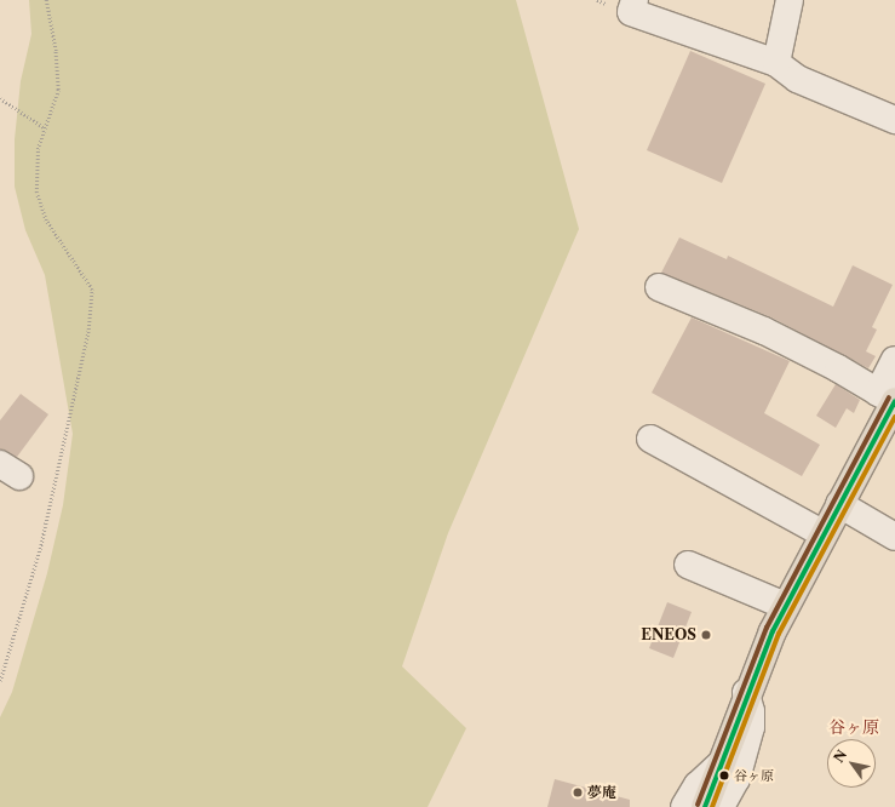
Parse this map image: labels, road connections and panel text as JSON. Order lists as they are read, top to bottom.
{
  "districts": ["谷ヶ原"],
  "places": ["ENEOS", "谷ヶ原", "夢庵"],
  "north": "top left"
}
